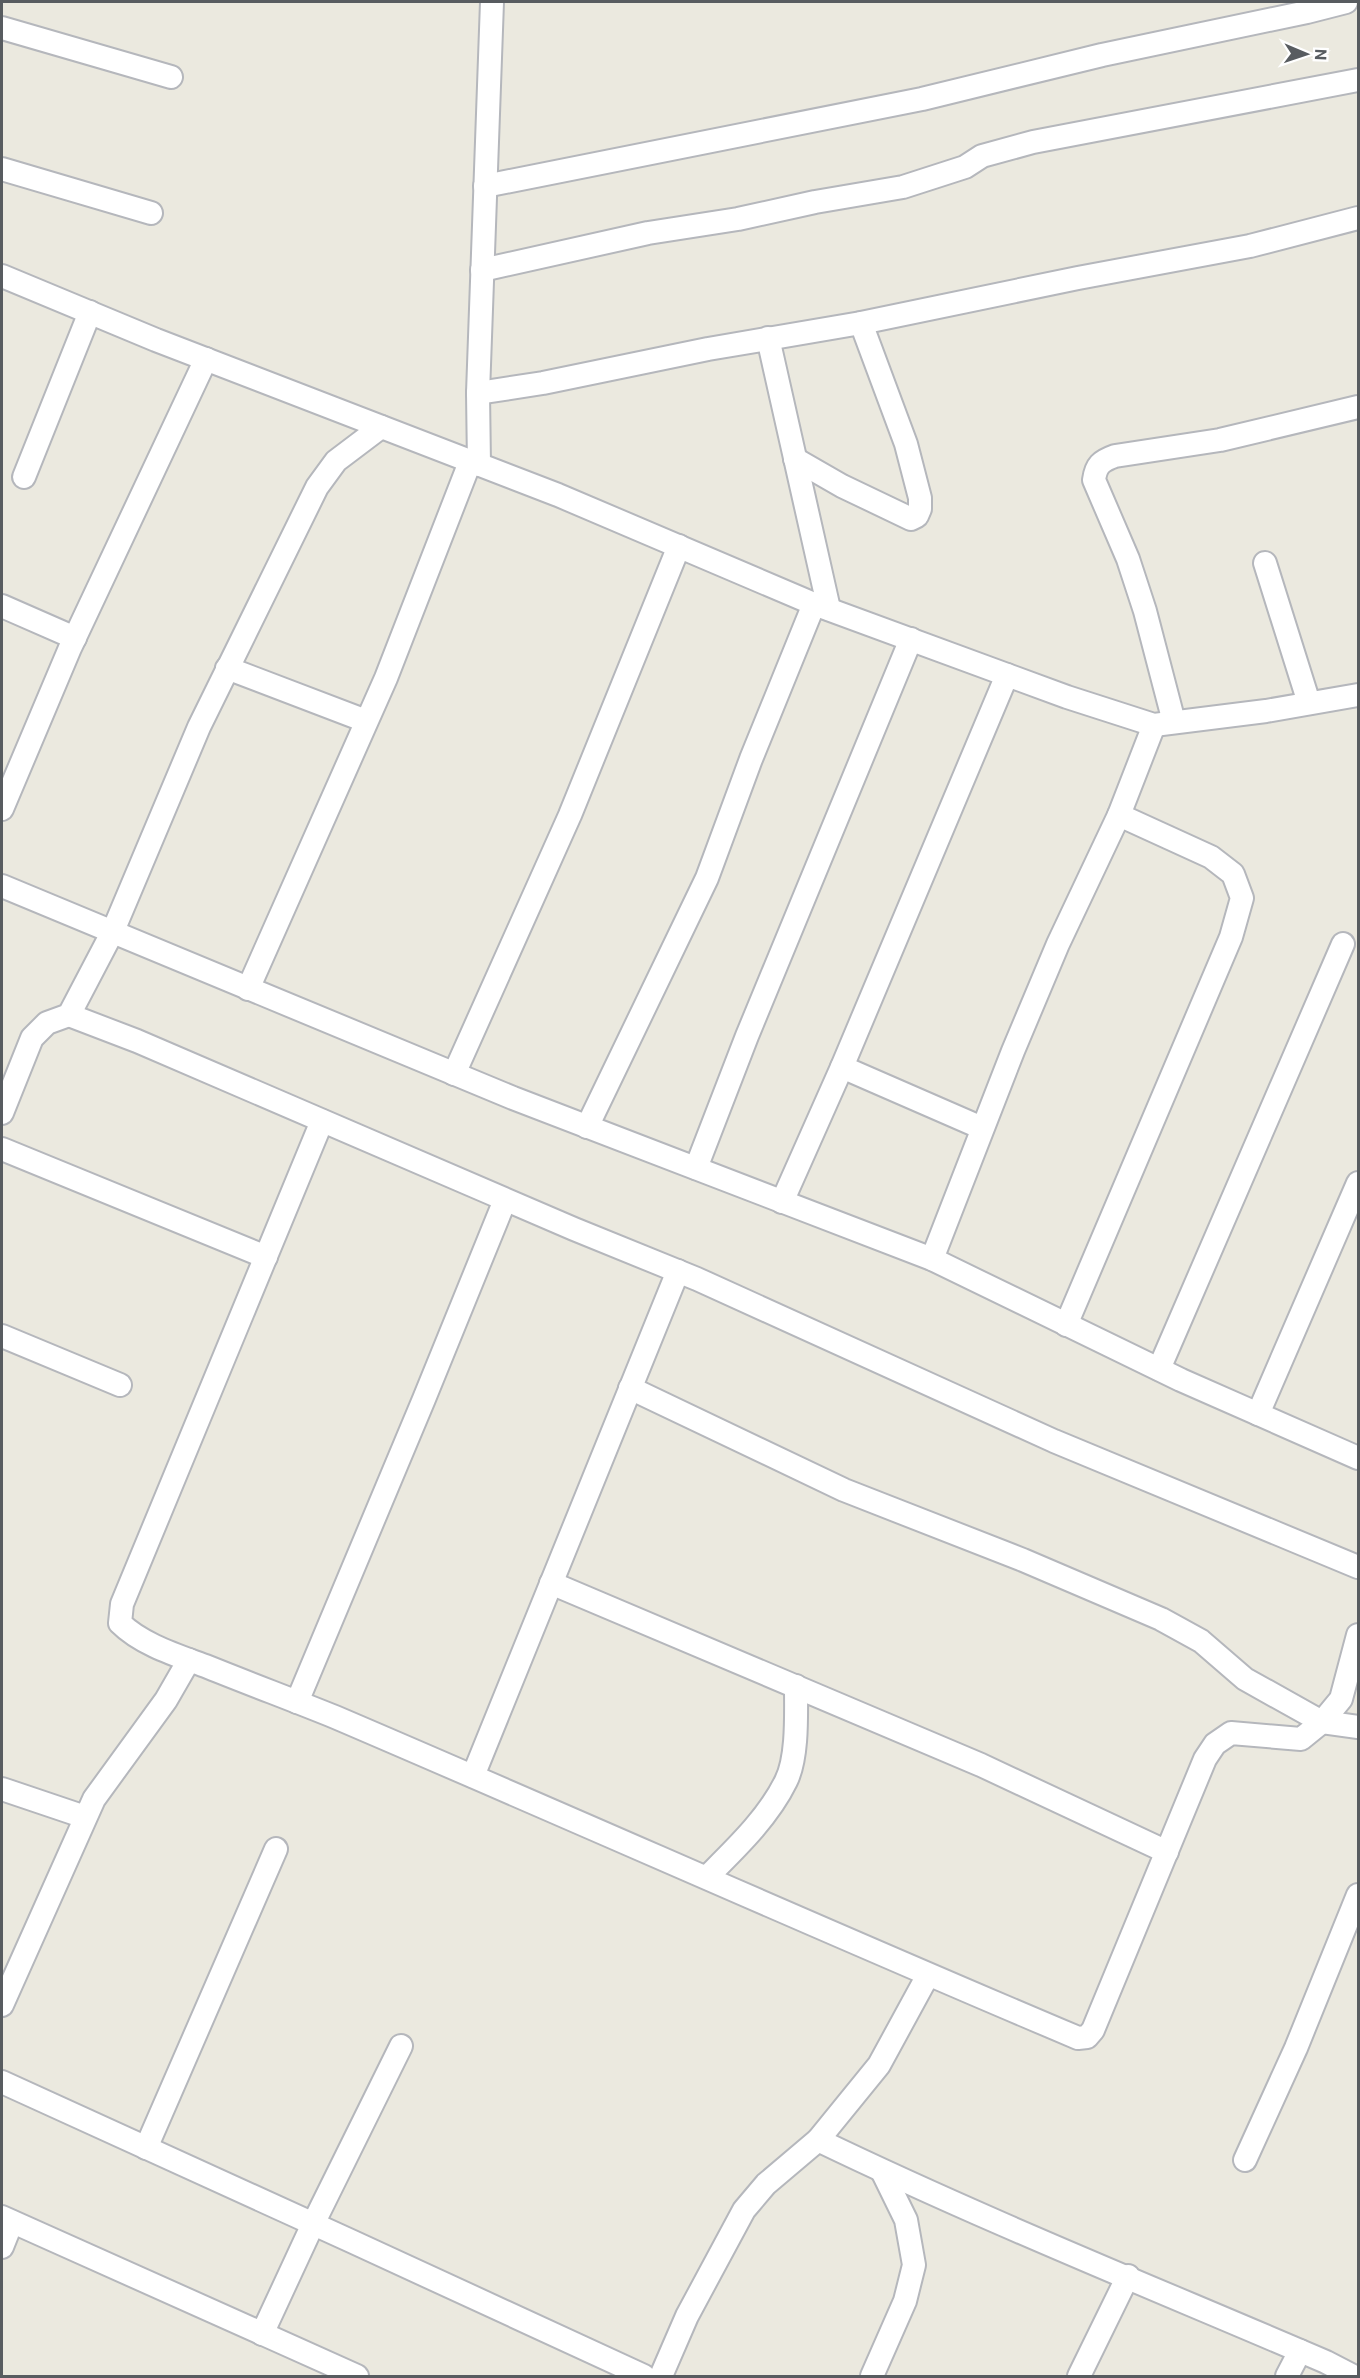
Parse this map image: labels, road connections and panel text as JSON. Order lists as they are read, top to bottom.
{
  "north": "right"
}
